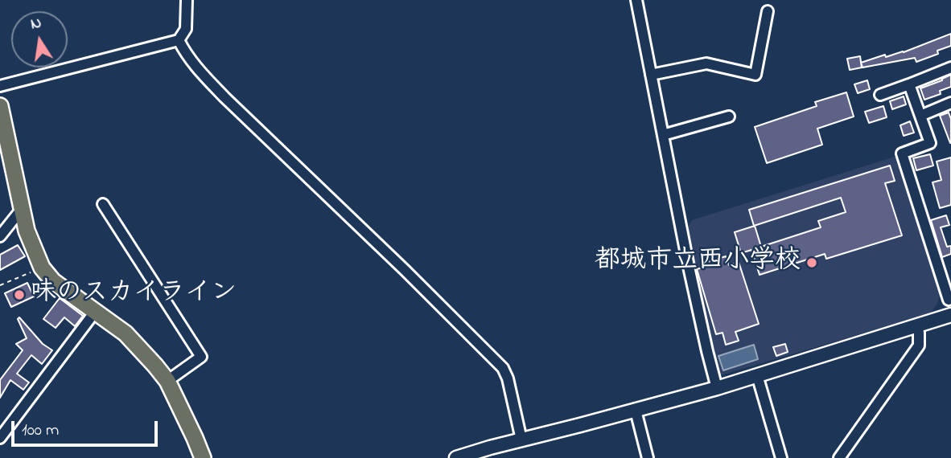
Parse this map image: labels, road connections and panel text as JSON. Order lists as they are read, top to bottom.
{
  "places": ["都城市立西小学校", "味のスカイライン"],
  "scale_bar": "100 m",
  "north": "top"
}
